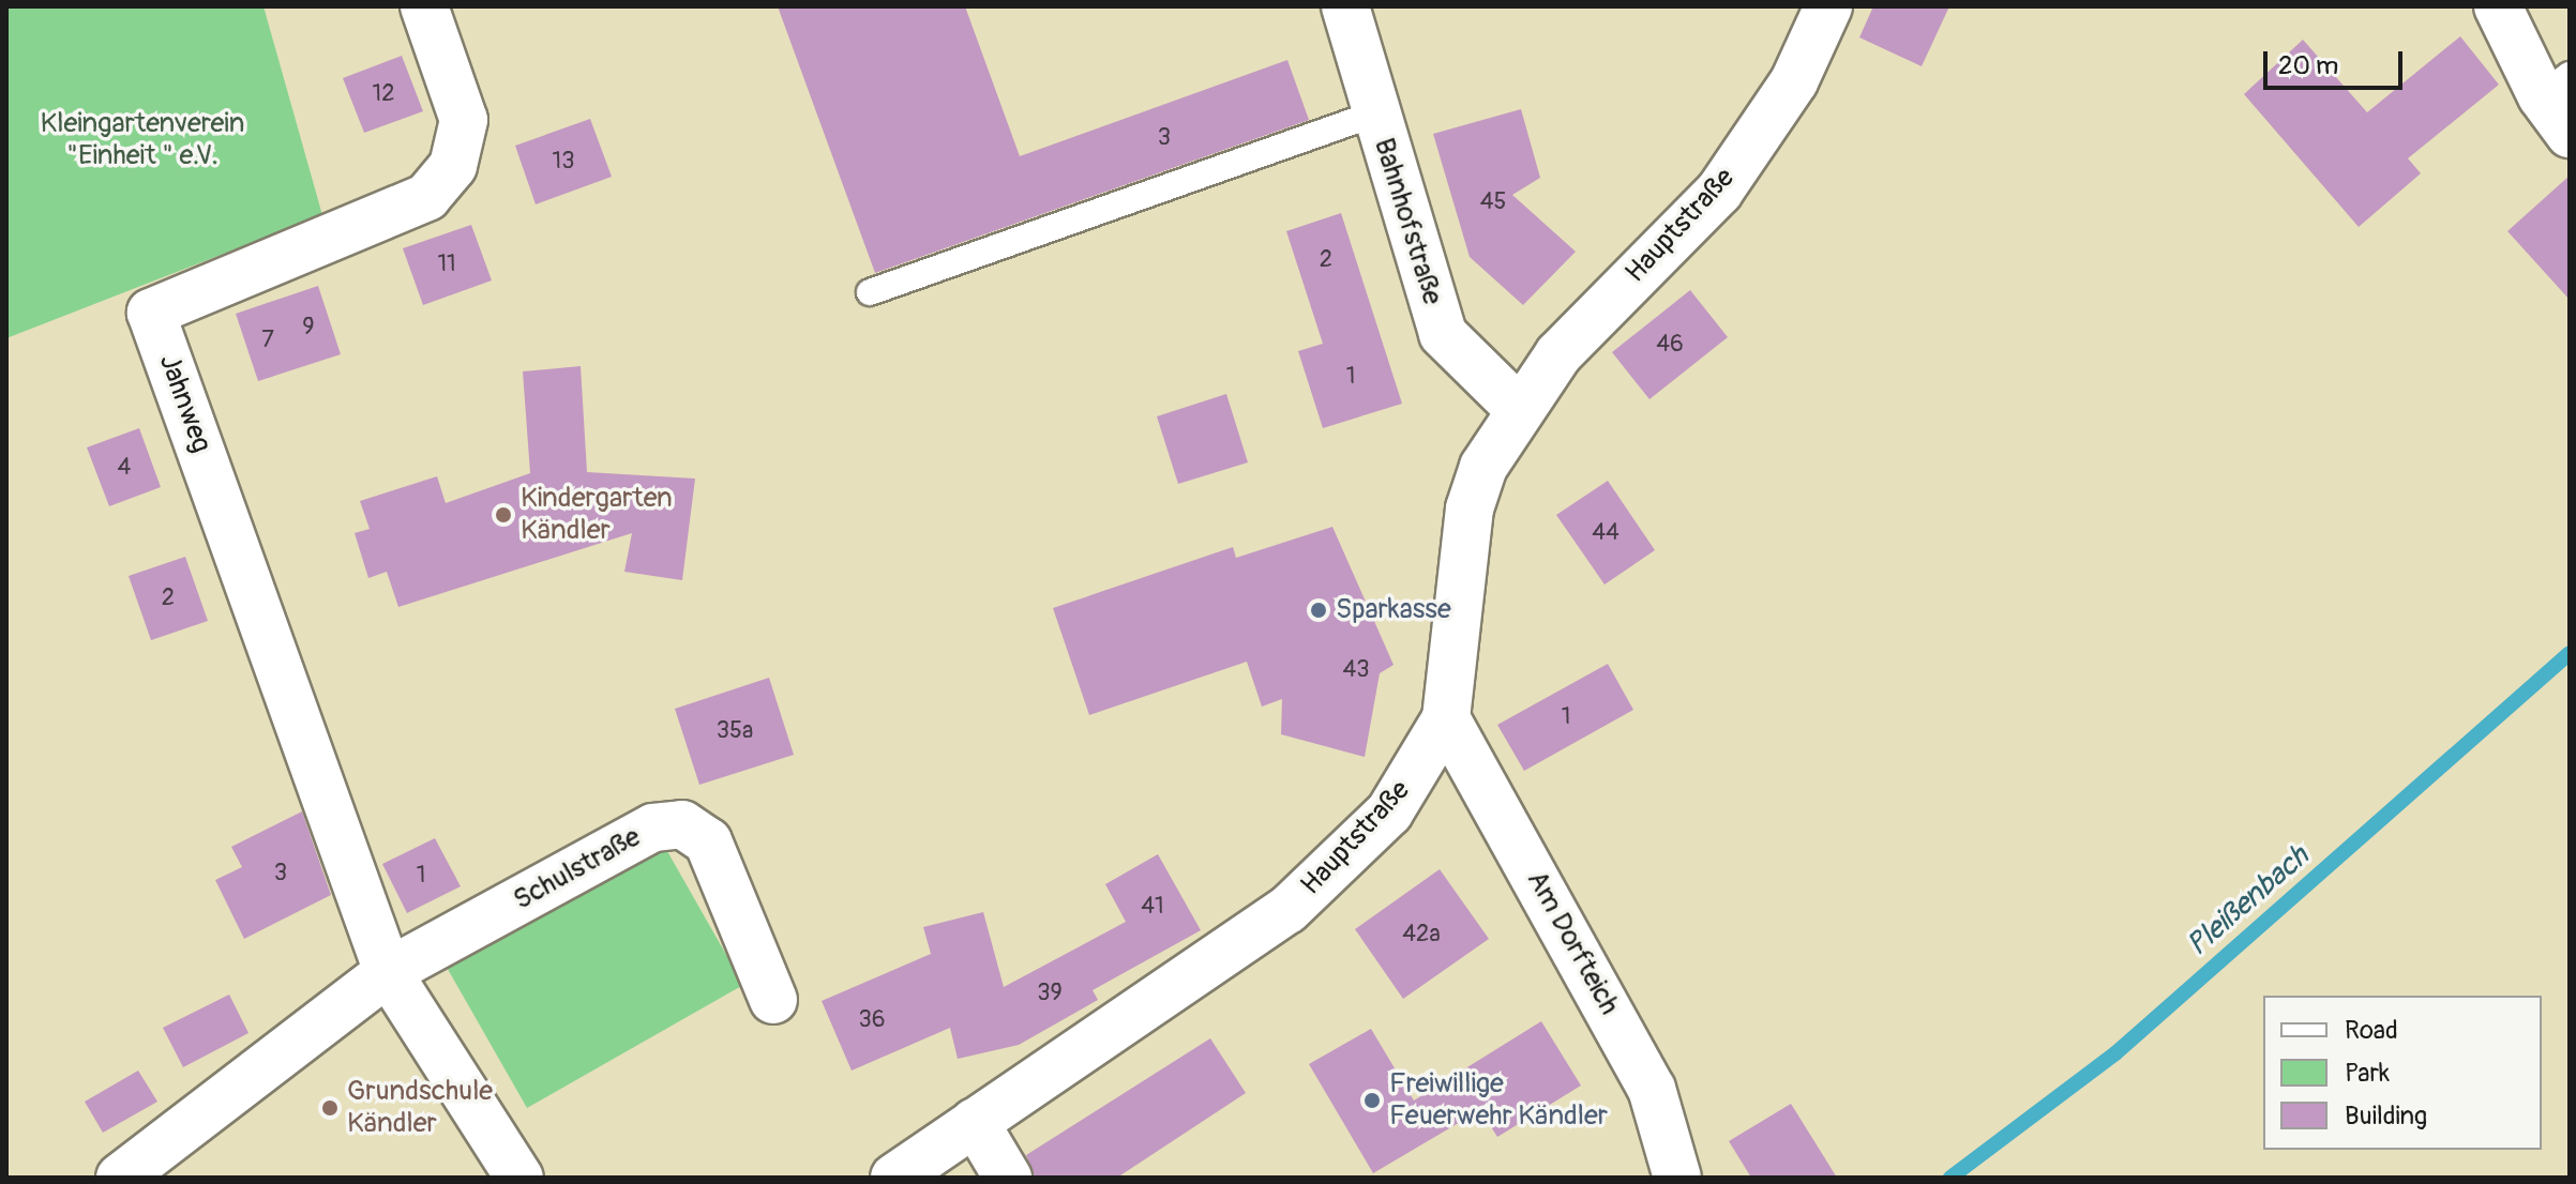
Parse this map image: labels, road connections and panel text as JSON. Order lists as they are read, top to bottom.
{
  "streets": {
    "street": [
      "Bahnhofstraße",
      "Hauptstraße",
      "Jahnweg",
      "Schulstraße",
      "Am Dorfteich"
    ]
  },
  "crossings": [
    ["Bahnhofstraße", "Hauptstraße"],
    ["Hauptstraße", "Am Dorfteich"],
    ["Jahnweg", "Schulstraße"]
  ],
  "water": ["Pleißenbach"],
  "parks": ["Kleingartenverein \"Einheit \" e.V."],
  "places": [
    "Kindergarten Kändler",
    "Sparkasse",
    "Freiwillige Feuerwehr Kändler",
    "Grundschule Kändler"
  ],
  "house_numbers": [
    "12",
    "3",
    "13",
    "45",
    "2",
    "11",
    "9",
    "7",
    "46",
    "1",
    "4",
    "44",
    "2",
    "43",
    "1",
    "35a",
    "3",
    "1",
    "41",
    "42a",
    "39",
    "36"
  ],
  "legend": ["Road", "Park", "Building"],
  "scale_bar": "20 m"
}
